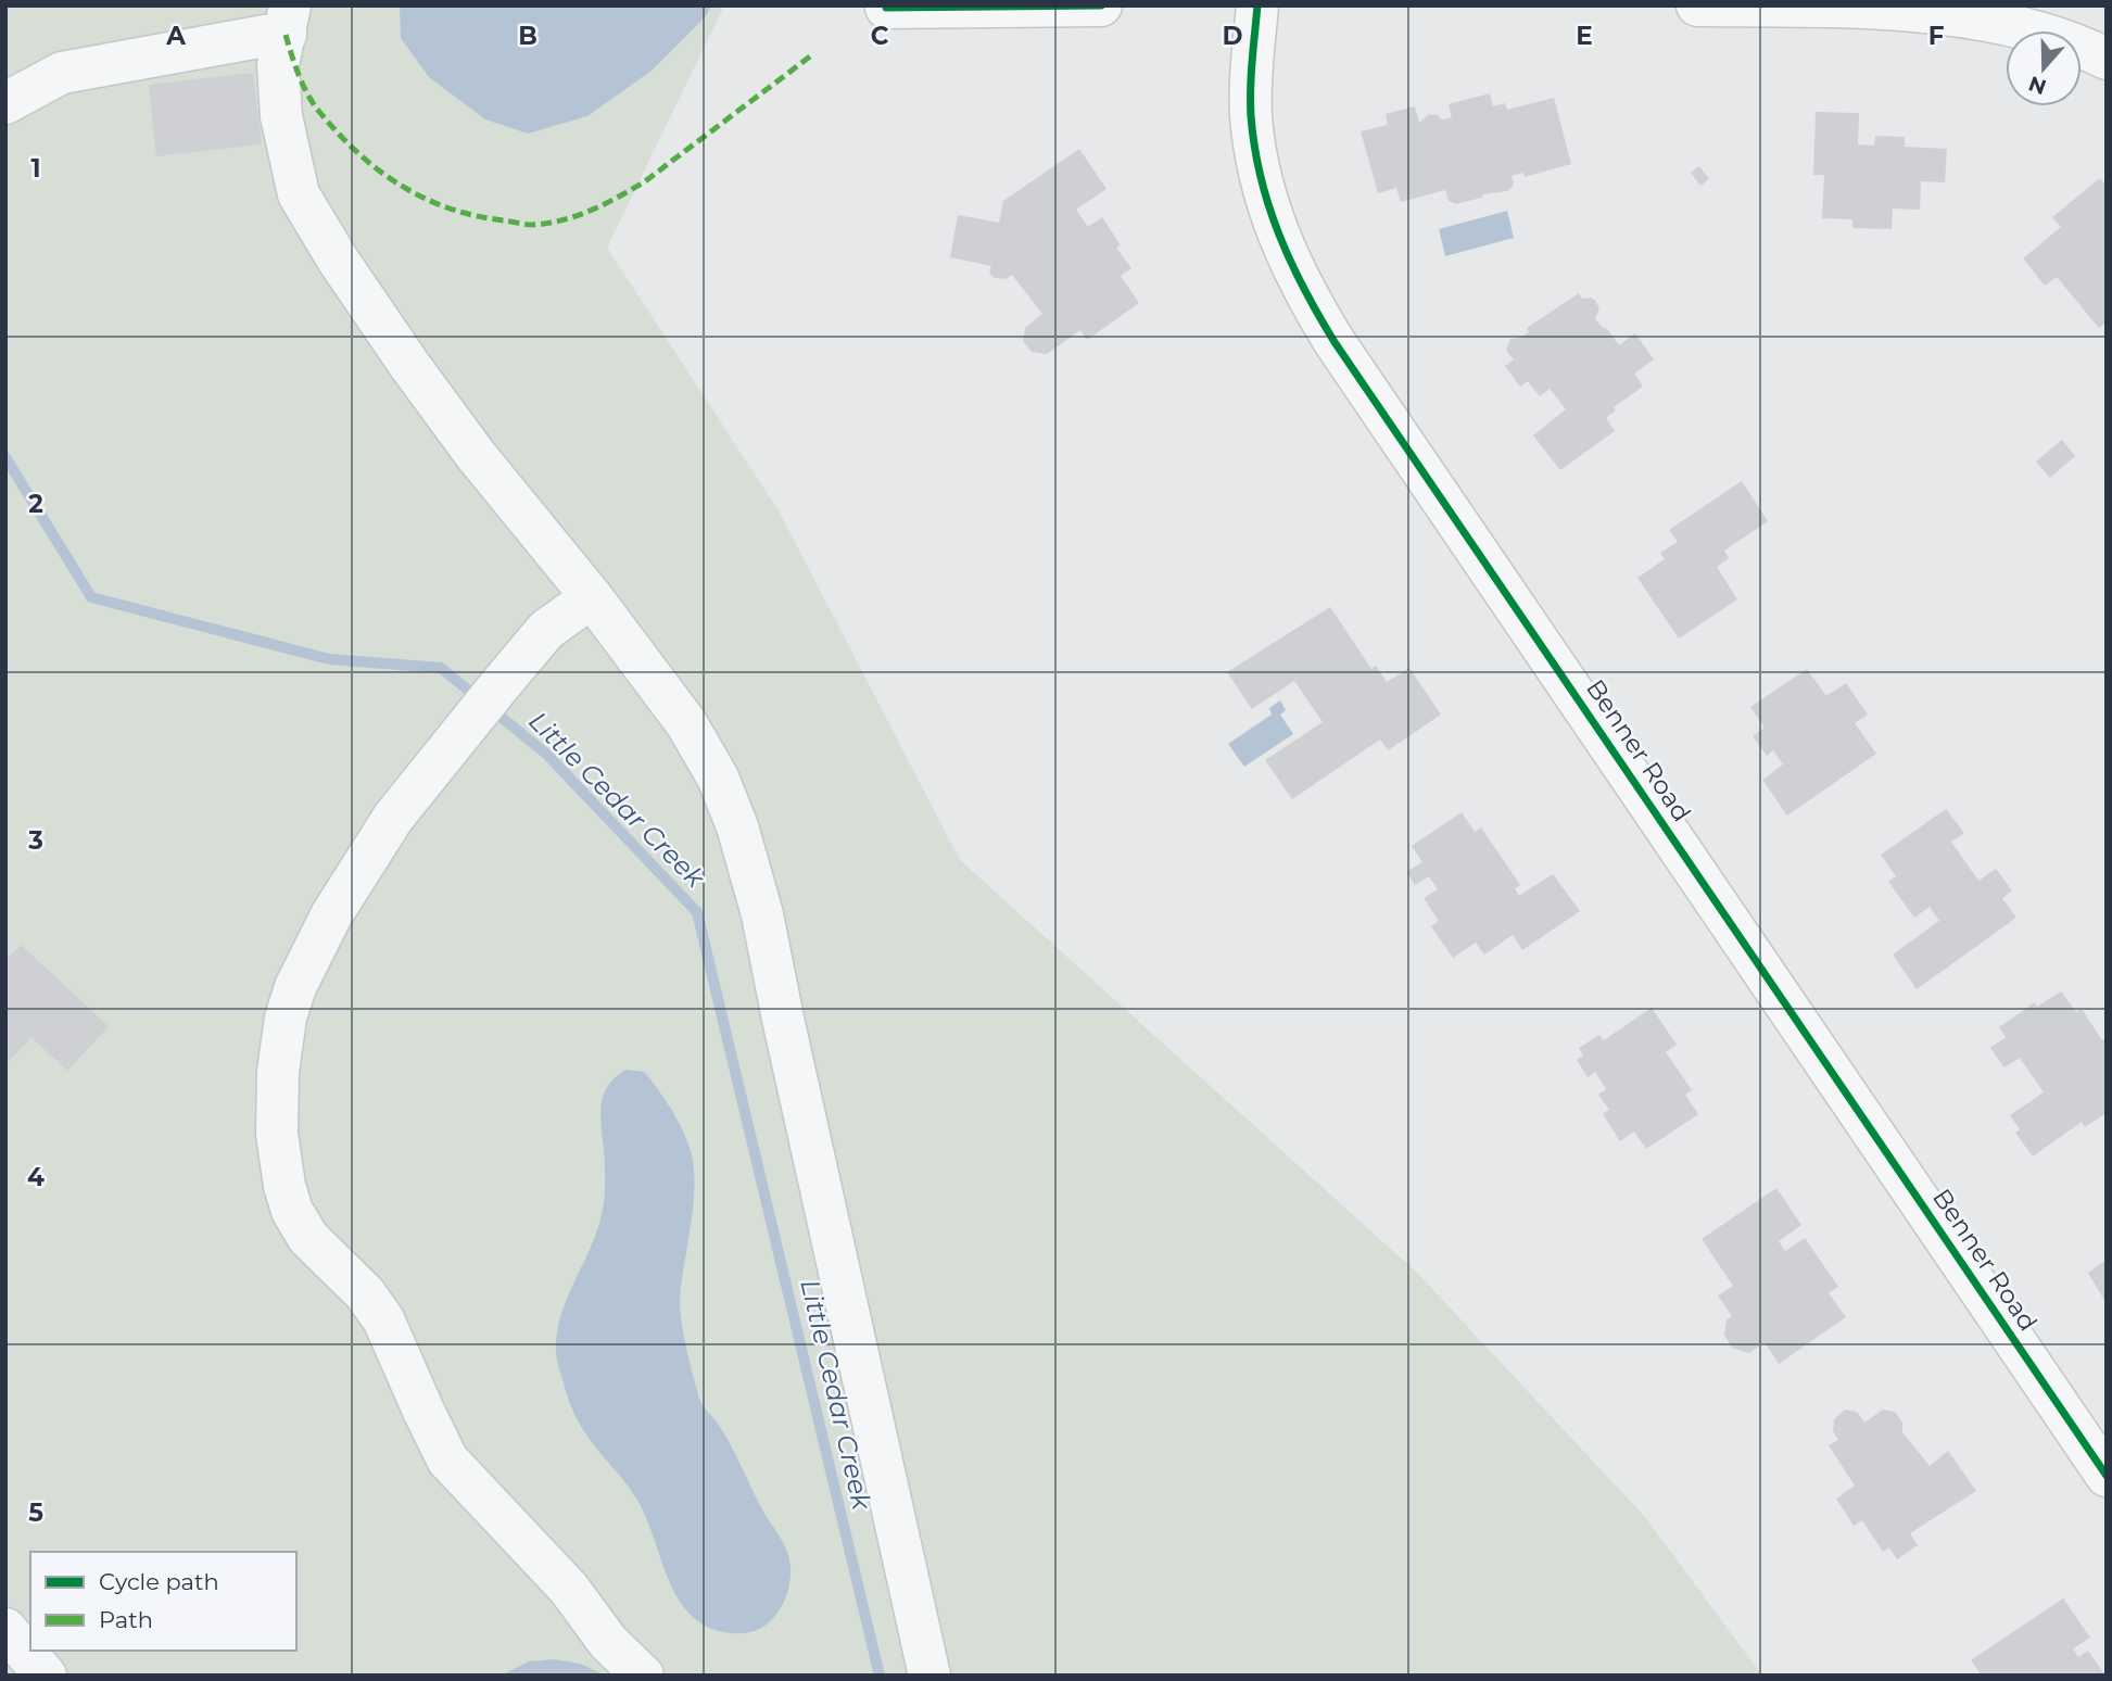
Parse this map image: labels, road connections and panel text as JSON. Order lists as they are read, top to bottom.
{
  "streets": {
    "street": ["Benner Road"]
  },
  "water": ["Little Cedar Creek"],
  "legend": ["Cycle path", "Path"],
  "north": "bottom",
  "grid": {
    "columns": [
      "A",
      "B",
      "C",
      "D",
      "E",
      "F"
    ],
    "rows": [
      "1",
      "2",
      "3",
      "4",
      "5"
    ]
  }
}
